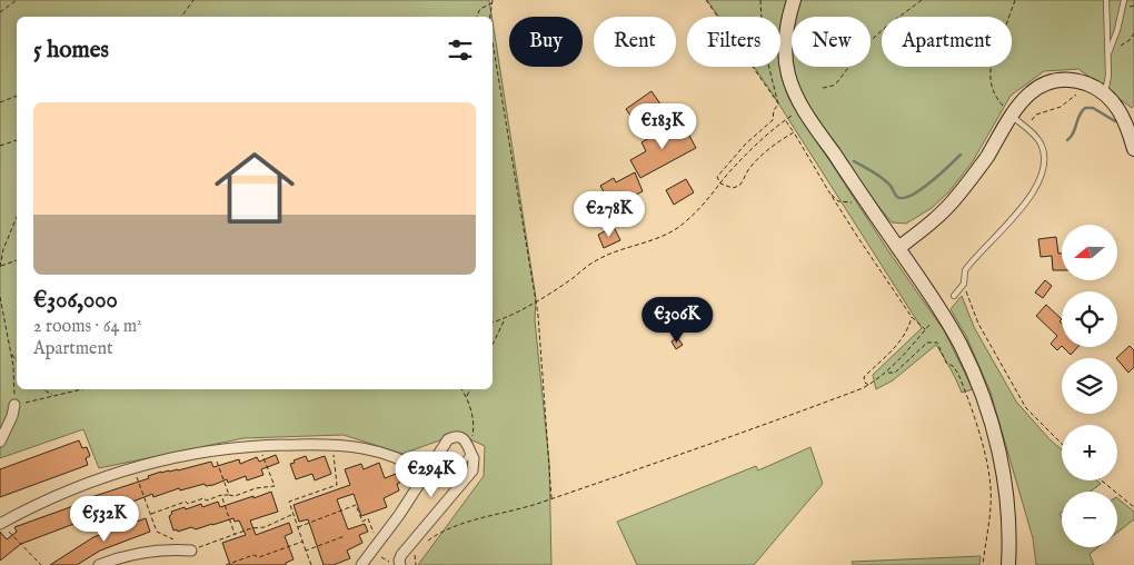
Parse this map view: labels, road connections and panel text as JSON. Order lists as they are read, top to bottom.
{
  "north": "left",
  "page": {
    "chip": [
      "Buy",
      "Rent",
      "Filters",
      "New",
      "Apartment"
    ],
    "heading": "5 homes",
    "list": [
      {
        "name": "€306,000",
        "note": "2 rooms · 64 m² · Apartment"
      }
    ],
    "price": [
      "€183K",
      "€278K",
      "€306K",
      "€294K",
      "€532K"
    ],
    "map_buttons": ["+", "−"]
  }
}
